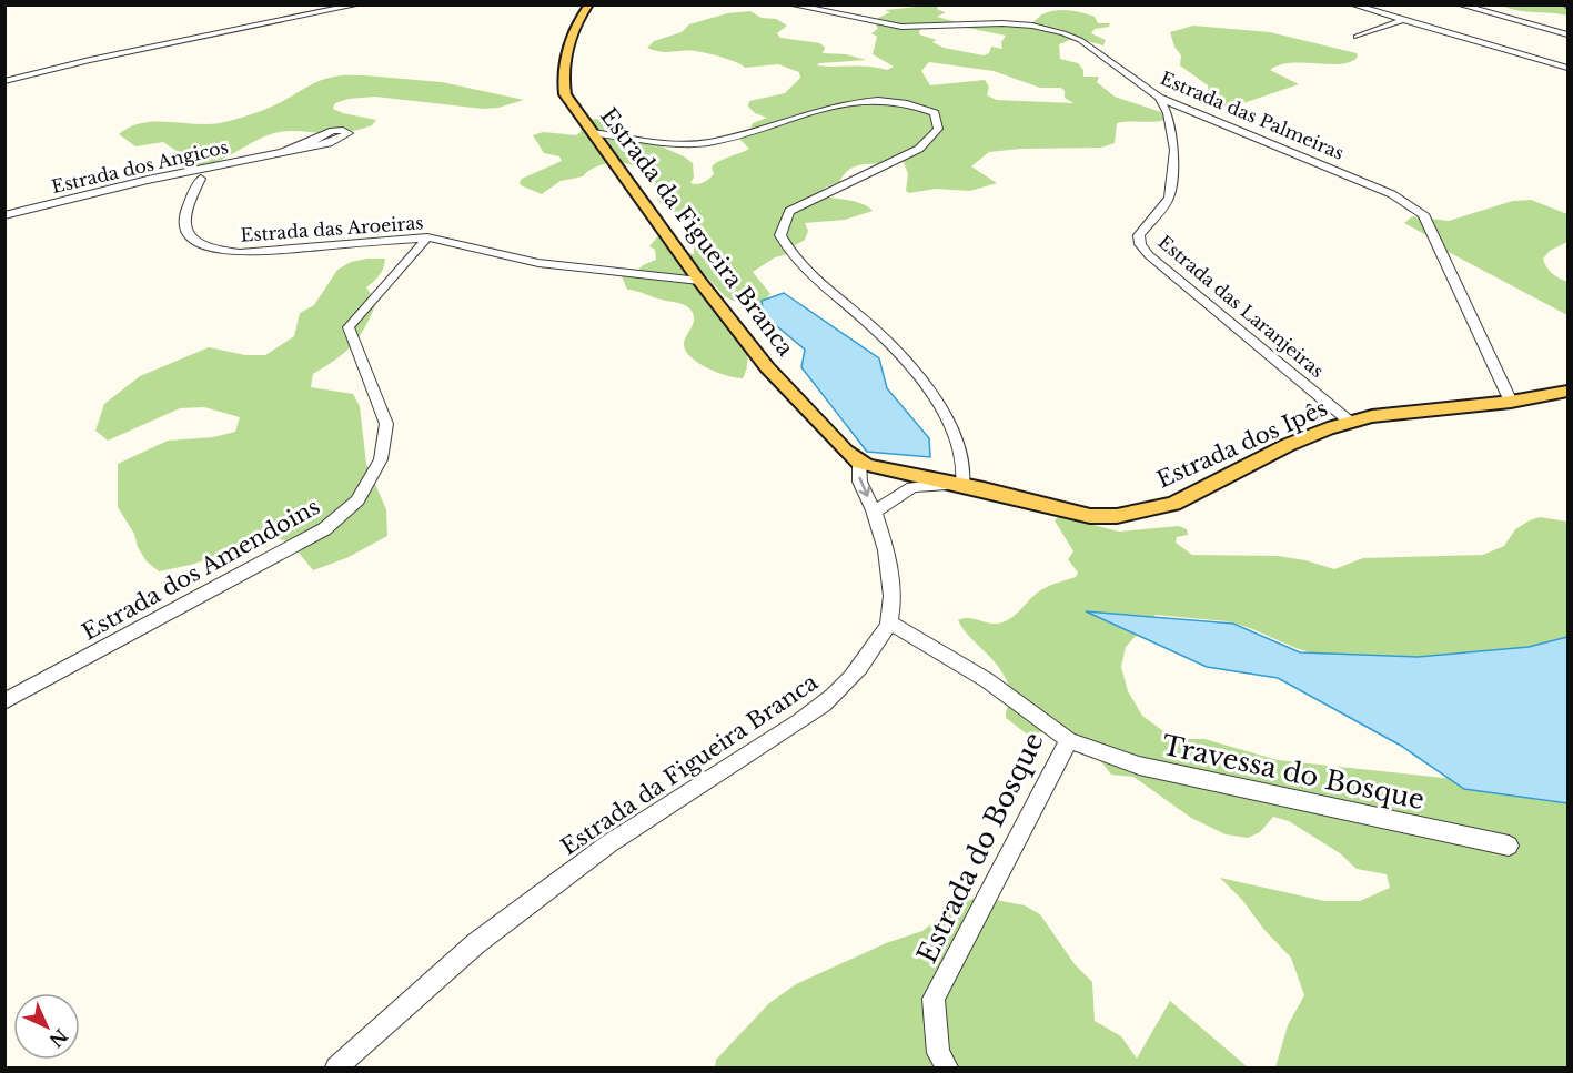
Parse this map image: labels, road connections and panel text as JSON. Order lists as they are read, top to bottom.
{
  "streets": {
    "main road": ["Estrada da Figueira Branca", "Estrada dos Ipês"],
    "street": [
      "Estrada das Palmeiras",
      "Estrada dos Angicos",
      "Estrada das Aroeiras",
      "Estrada das Laranjeiras",
      "Estrada dos Amendoins",
      "Travessa do Bosque",
      "Estrada do Bosque"
    ]
  },
  "crossings": [
    ["Estrada das Palmeiras", "Estrada das Laranjeiras"],
    ["Estrada das Palmeiras", "Estrada dos Ipês"],
    ["Estrada das Aroeiras", "Estrada da Figueira Branca"],
    ["Estrada das Aroeiras", "Estrada dos Amendoins"],
    ["Estrada da Figueira Branca", "Estrada dos Ipês"],
    ["Estrada da Figueira Branca", "Estrada do Bosque"],
    ["Estrada das Laranjeiras", "Estrada dos Ipês"],
    ["Travessa do Bosque", "Estrada do Bosque"]
  ],
  "north": "bottom right"
}
